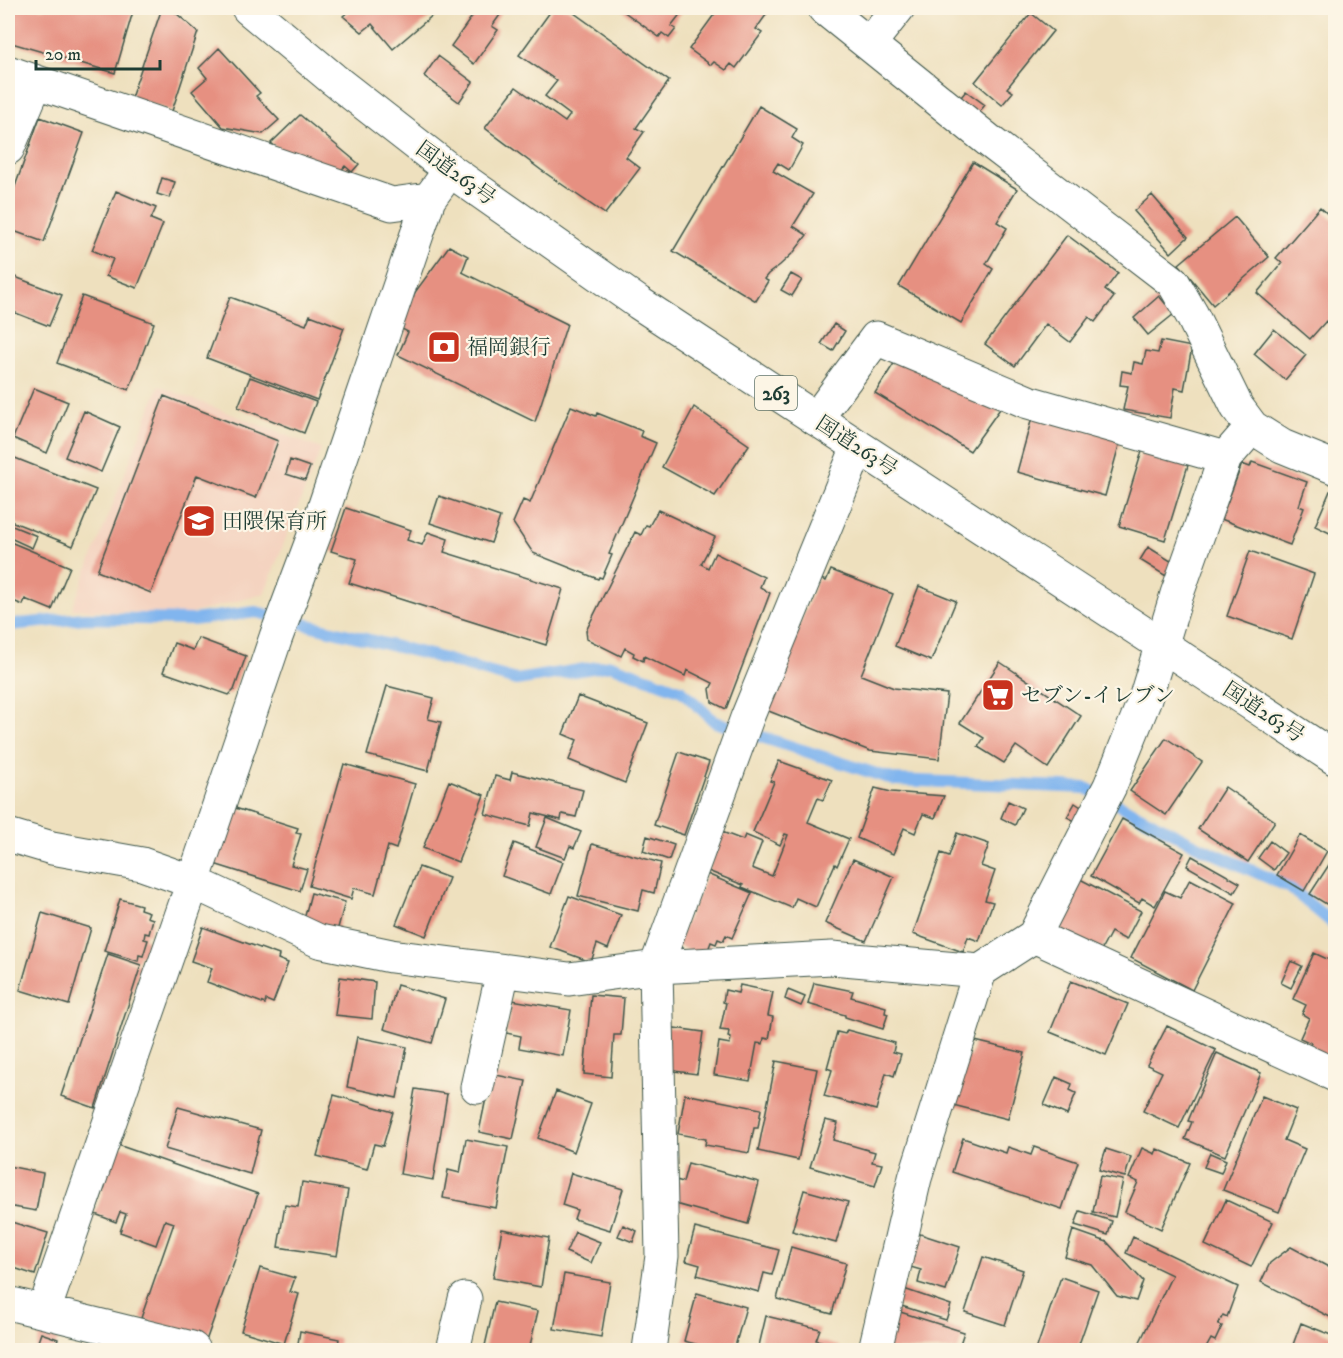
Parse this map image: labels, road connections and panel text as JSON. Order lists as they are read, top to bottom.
{
  "streets": {
    "main road": ["国道263号", "263"]
  },
  "places": {
    "bank": ["福岡銀行"],
    "school or university": ["田隈保育所"],
    "supermarket": ["セブン-イレブン"]
  },
  "scale_bar": "20 m"
}
